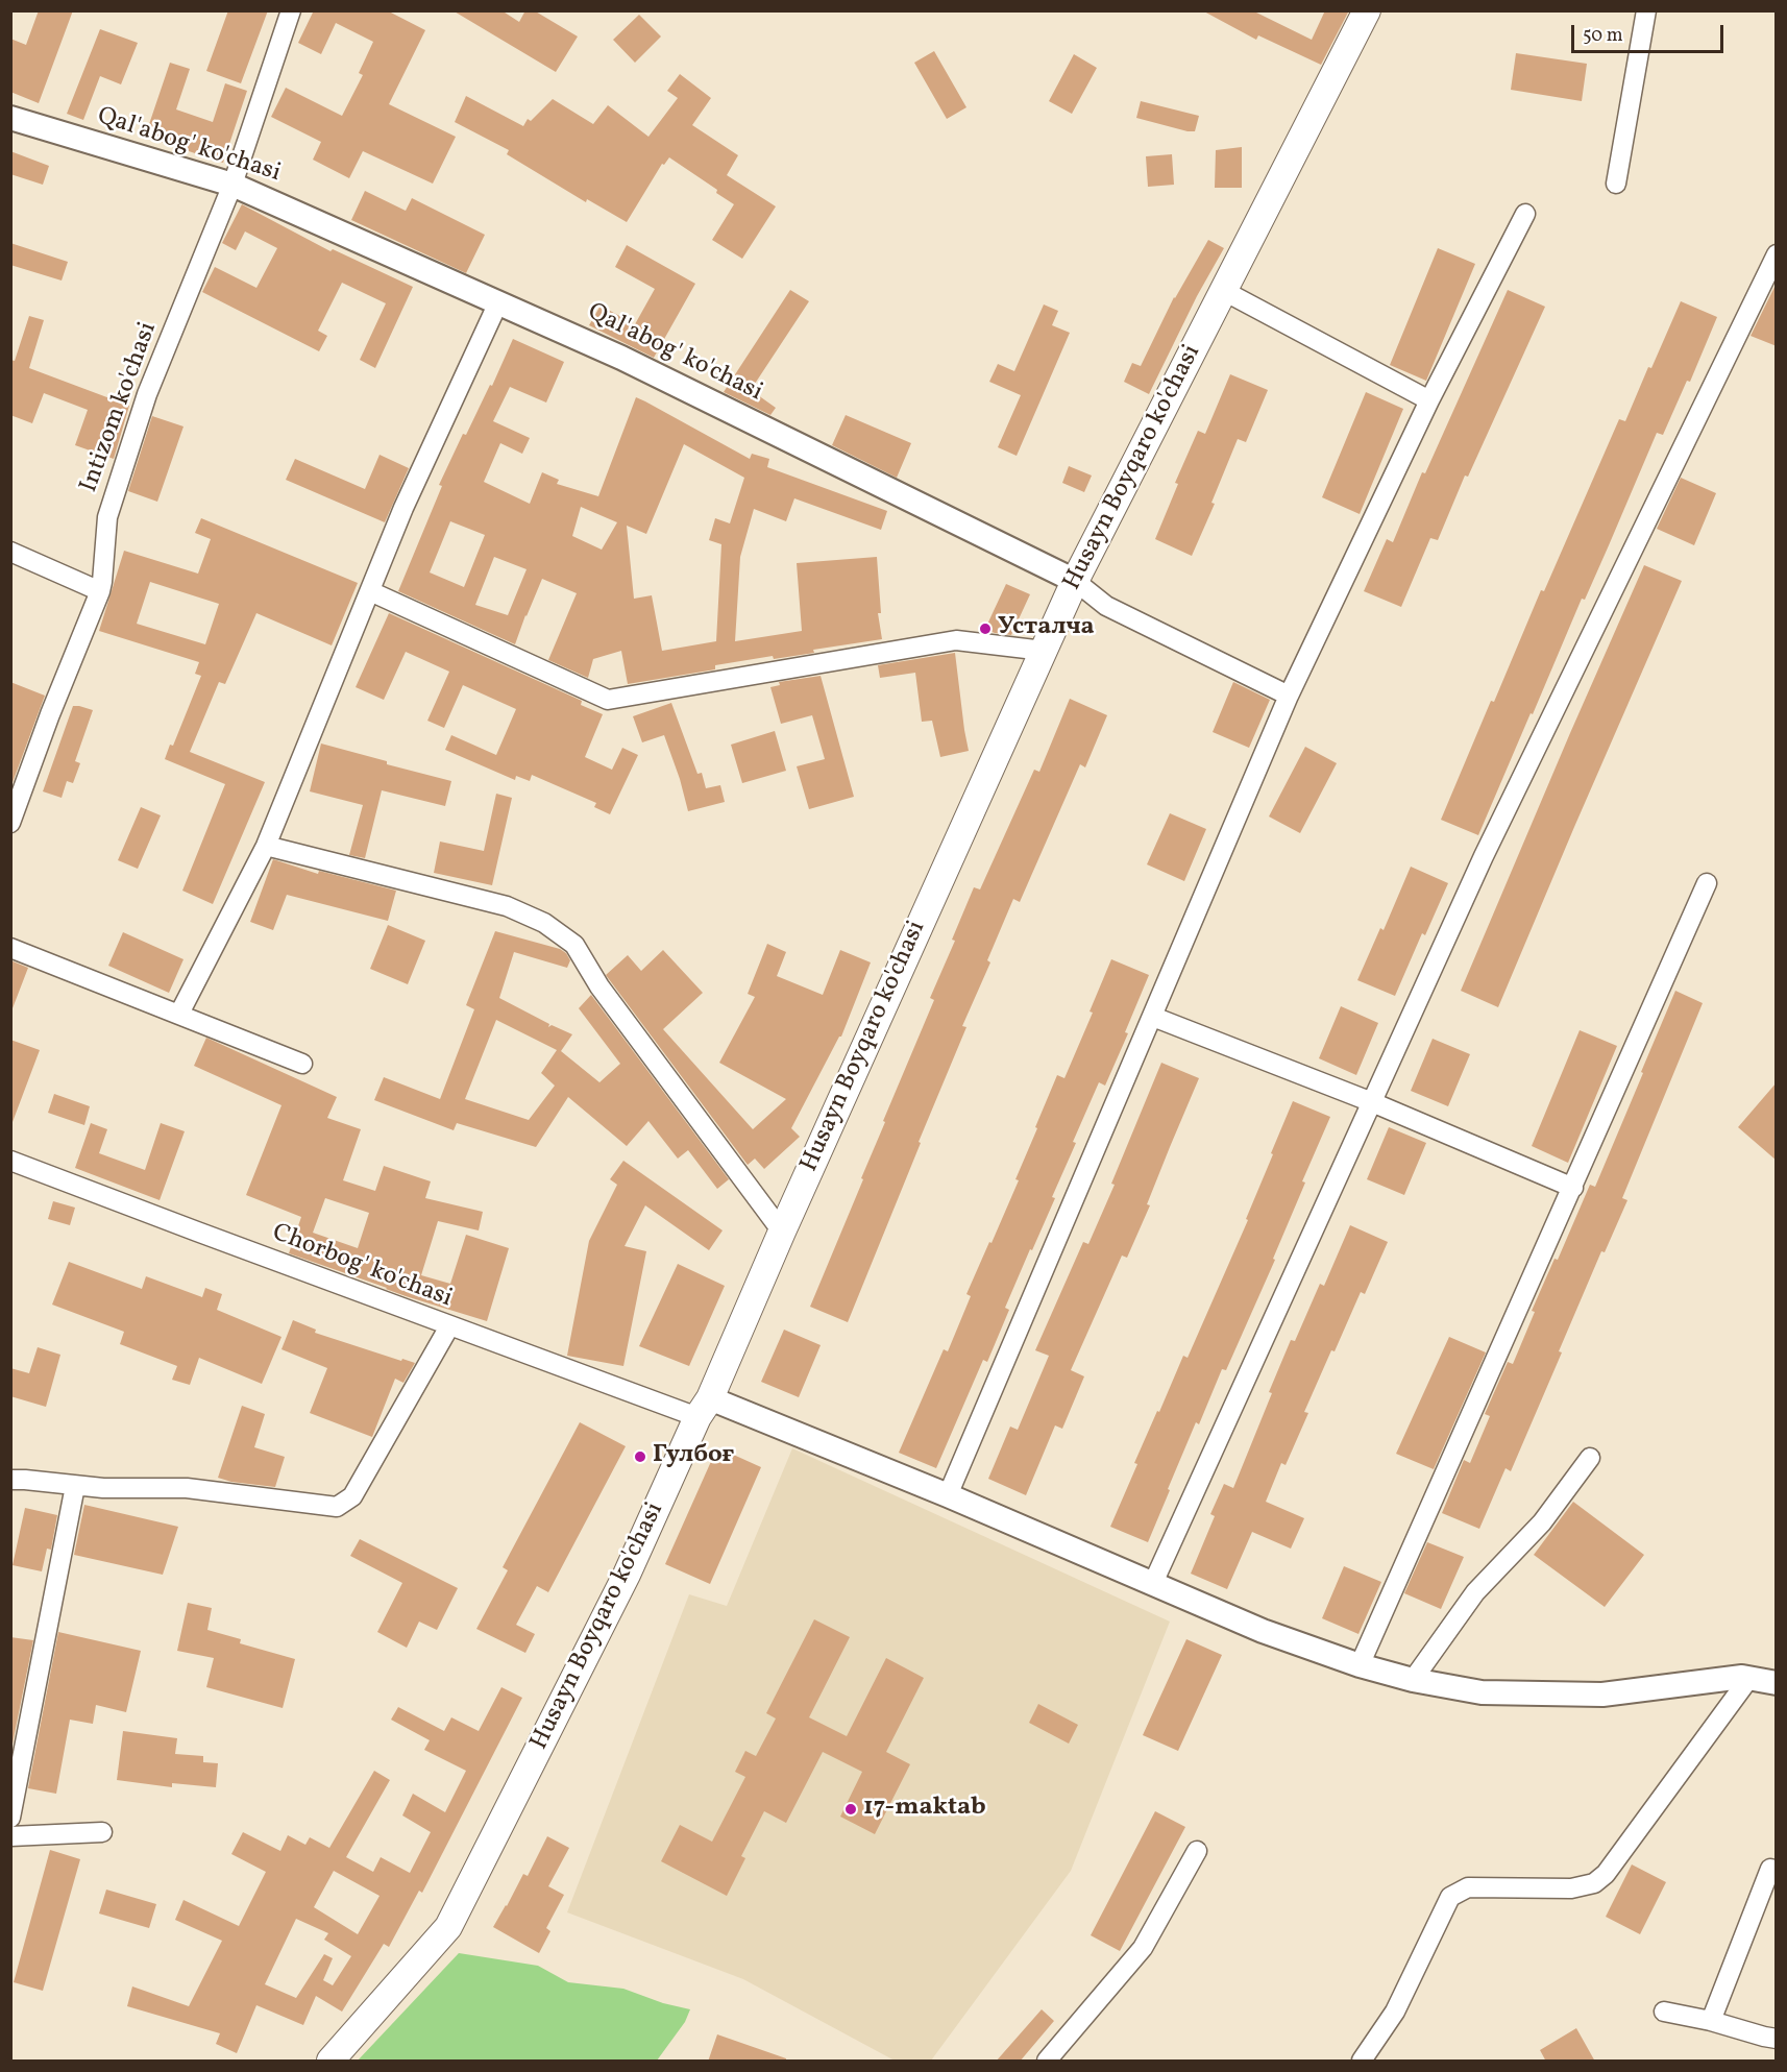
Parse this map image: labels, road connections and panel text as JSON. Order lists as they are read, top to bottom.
{
  "streets": {
    "main road": ["Husayn Boyqaro ko'chasi"],
    "street": ["Qal'abog' ko'chasi", "Intizom ko'chasi", "Сhorbog' ko'chasi"]
  },
  "crossings": [
    ["Qal'abog' ko'chasi", "Intizom ko'chasi"],
    ["Qal'abog' ko'chasi", "Husayn Boyqaro ko'chasi"],
    ["Husayn Boyqaro ko'chasi", "Сhorbog' ko'chasi"]
  ],
  "places": ["Усталча", "Гулбоғ", "17-maktab"],
  "scale_bar": "50 m"
}
